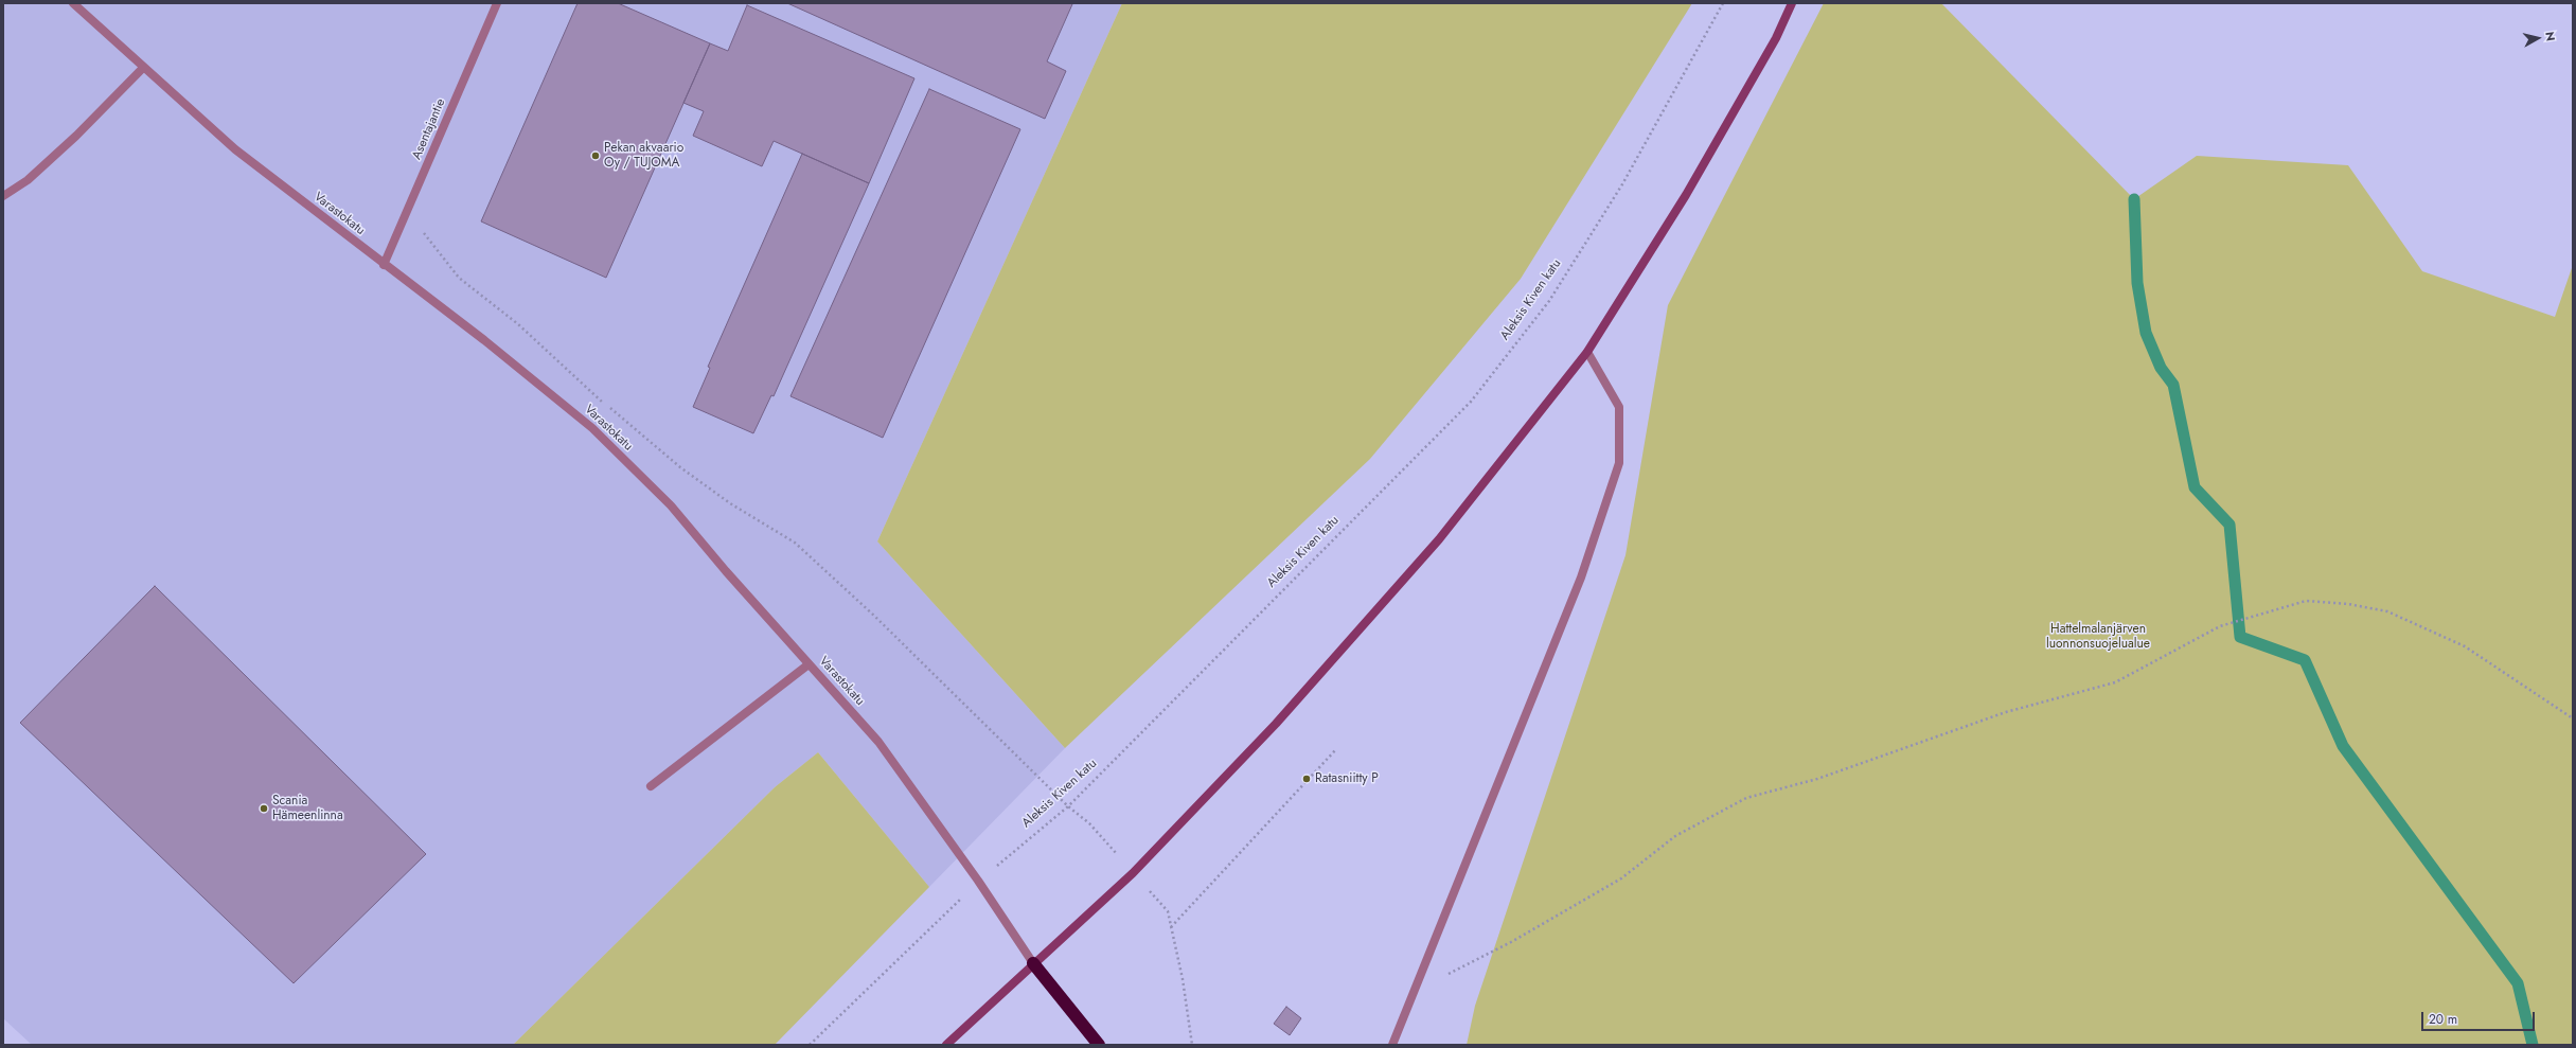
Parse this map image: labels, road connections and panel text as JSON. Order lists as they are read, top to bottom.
{
  "streets": {
    "street": ["Asentajantie", "Varastokatu"],
    "path": ["Aleksis Kiven katu"]
  },
  "crossings": [
    ["Asentajantie", "Varastokatu"],
    ["Varastokatu", "Aleksis Kiven katu"]
  ],
  "parks": ["Hattelmalanjärven luonnonsuojelualue"],
  "places": ["Pekan akvaario Oy / TUJOMA", "Ratasniitty P", "Scania Hämeenlinna"],
  "scale_bar": "20 m",
  "north": "right"
}
